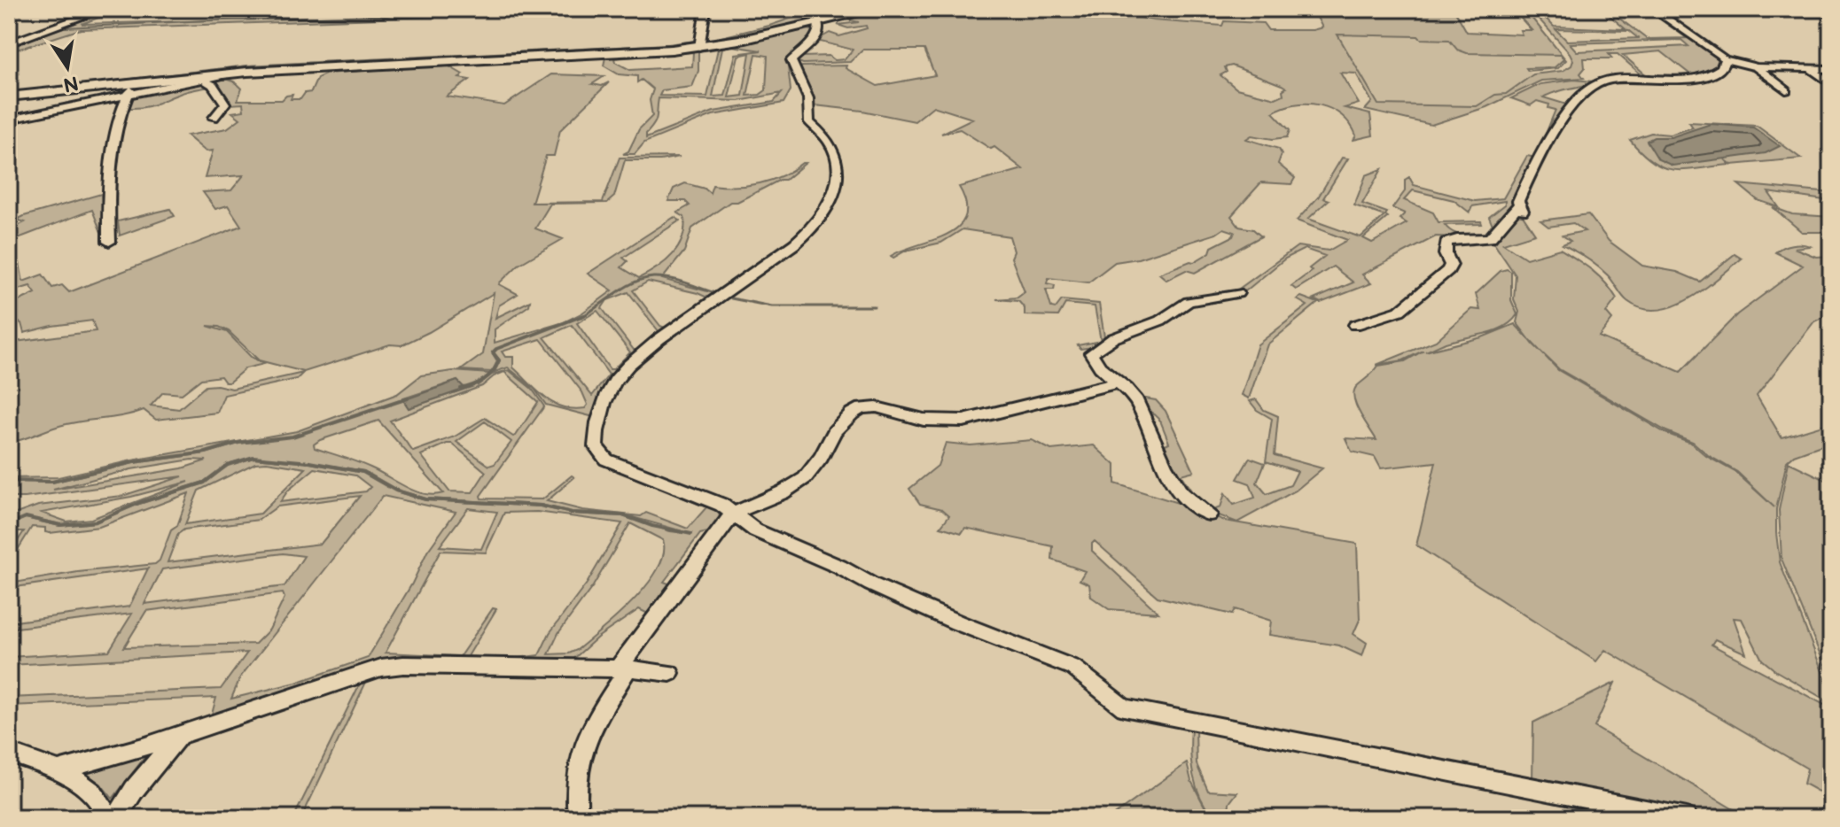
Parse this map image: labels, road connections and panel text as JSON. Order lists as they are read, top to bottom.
{
  "north": "bottom"
}
